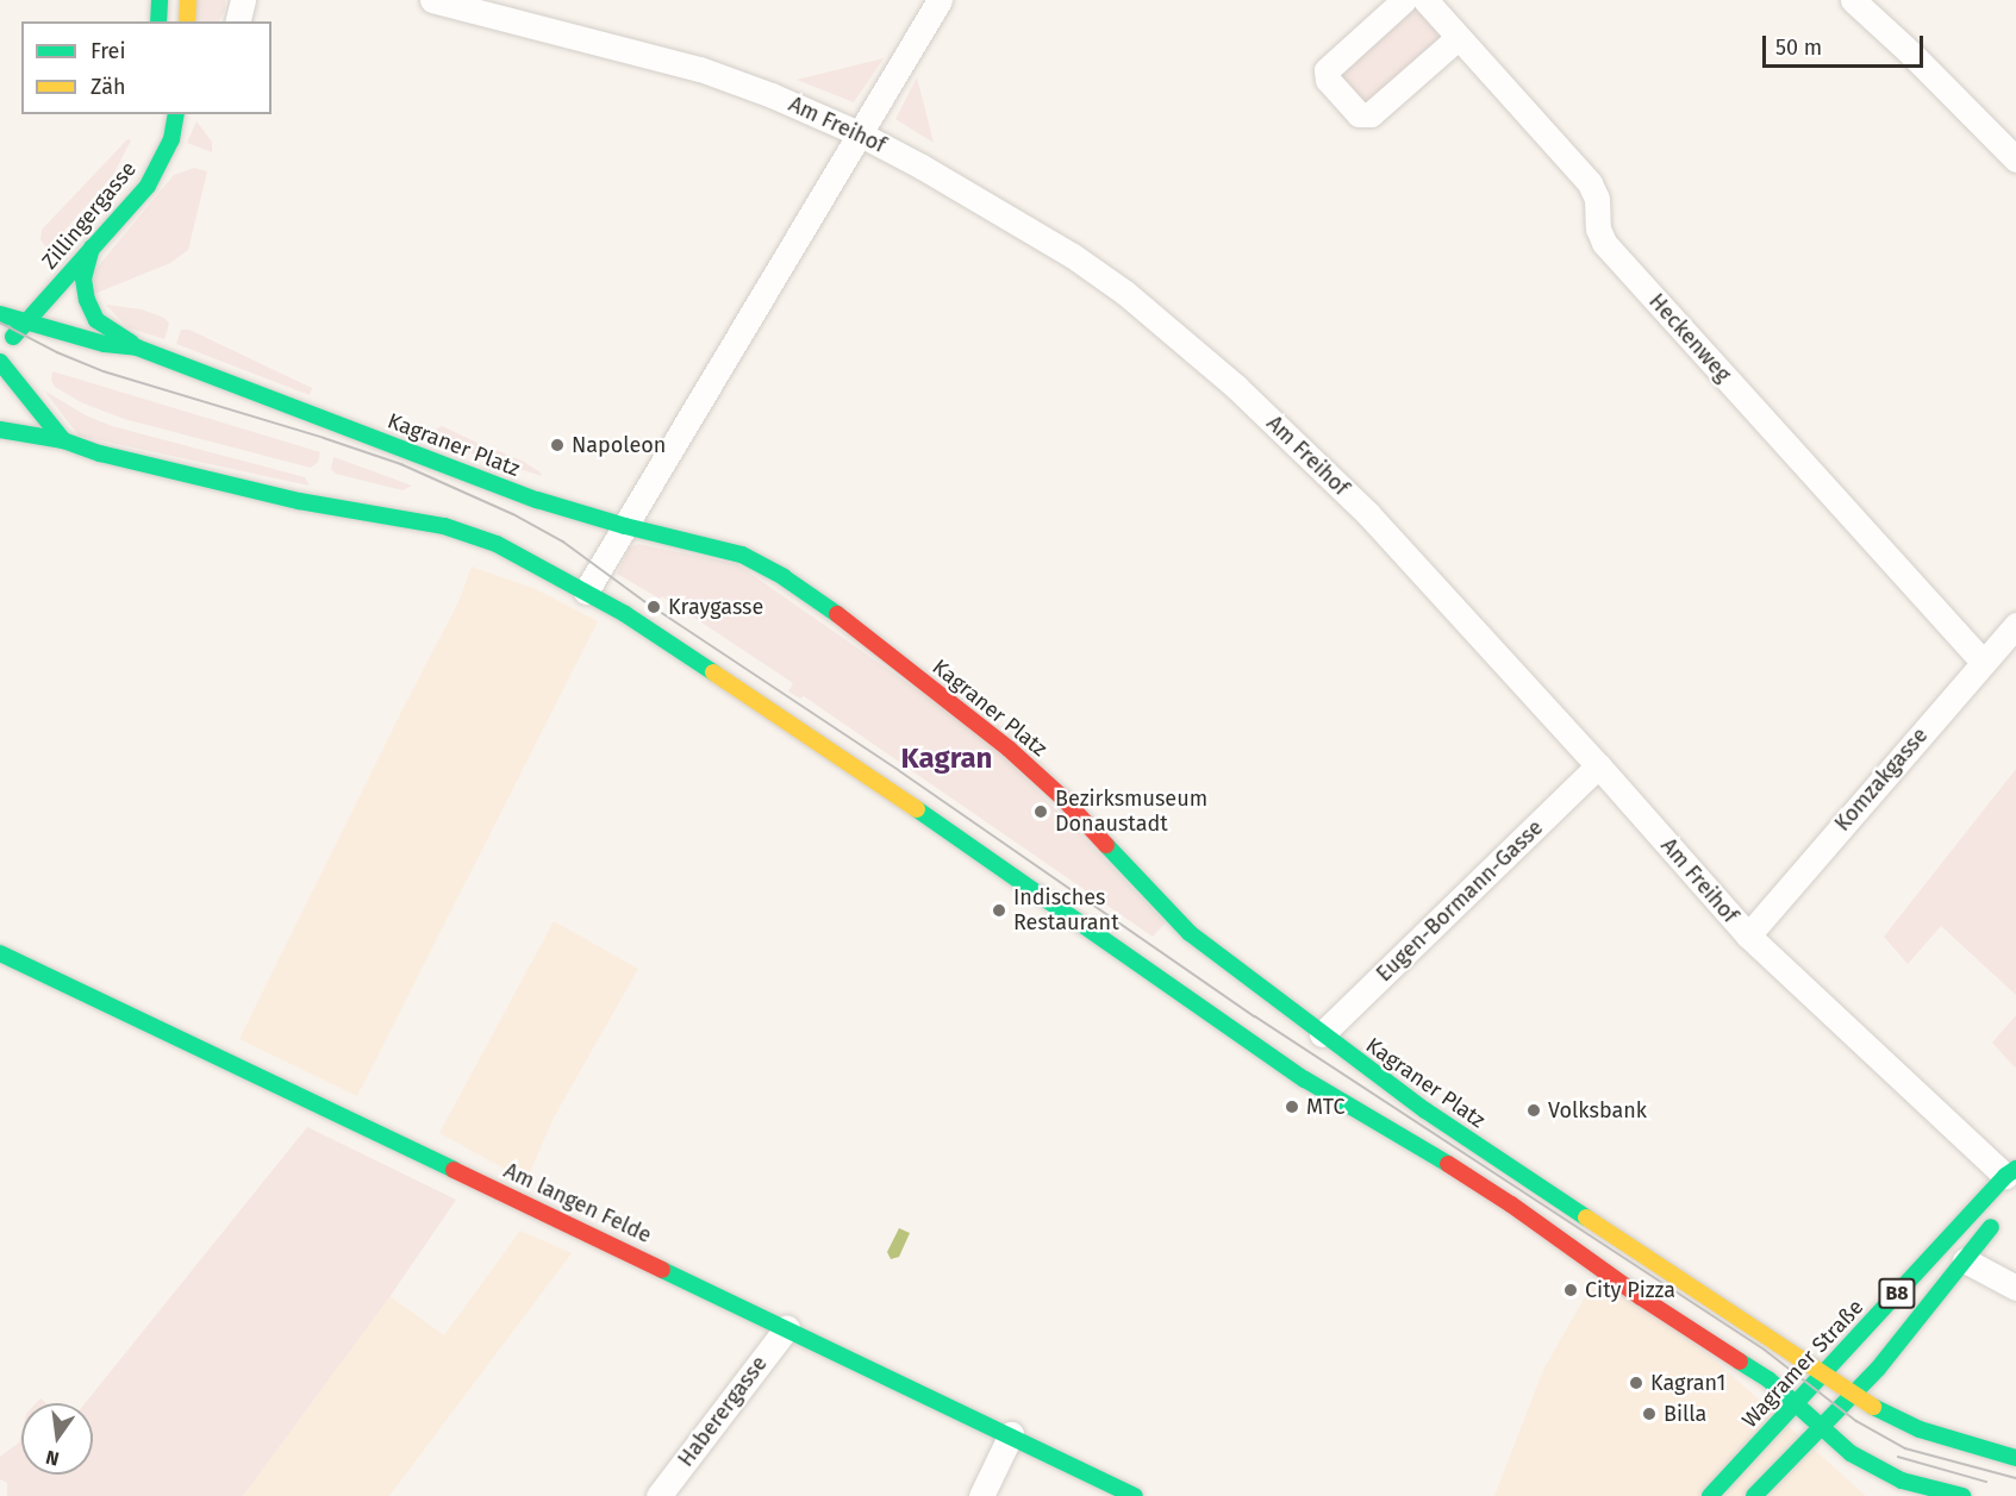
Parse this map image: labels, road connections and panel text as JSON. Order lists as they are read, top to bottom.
{
  "streets": {
    "main road": [
      "Zillingergasse",
      "Kagraner Platz",
      "Am langen Felde",
      "B8",
      "Wagramer Straße"
    ],
    "street": [
      "Am Freihof",
      "Heckenweg",
      "Komzakgasse",
      "Eugen-Bormann-Gasse",
      "Haberergasse"
    ]
  },
  "crossings": [
    ["Am Freihof", "Komzakgasse"],
    ["Am Freihof", "Eugen-Bormann-Gasse"],
    ["Am Freihof", "Wagramer Straße"],
    ["Zillingergasse", "Kagraner Platz"],
    ["Heckenweg", "Komzakgasse"],
    ["Kagraner Platz", "Eugen-Bormann-Gasse"],
    ["Kagraner Platz", "B8"],
    ["Kagraner Platz", "Wagramer Straße"],
    ["Am langen Felde", "Haberergasse"]
  ],
  "districts": ["Kagran"],
  "places": [
    "Napoleon",
    "Kraygasse",
    "Bezirksmuseum Donaustadt",
    "Indisches Restaurant",
    "MTC",
    "Volksbank",
    "City Pizza",
    "Kagran1",
    "Billa"
  ],
  "legend": ["Frei", "Zäh"],
  "scale_bar": "50 m",
  "north": "bottom"
}
